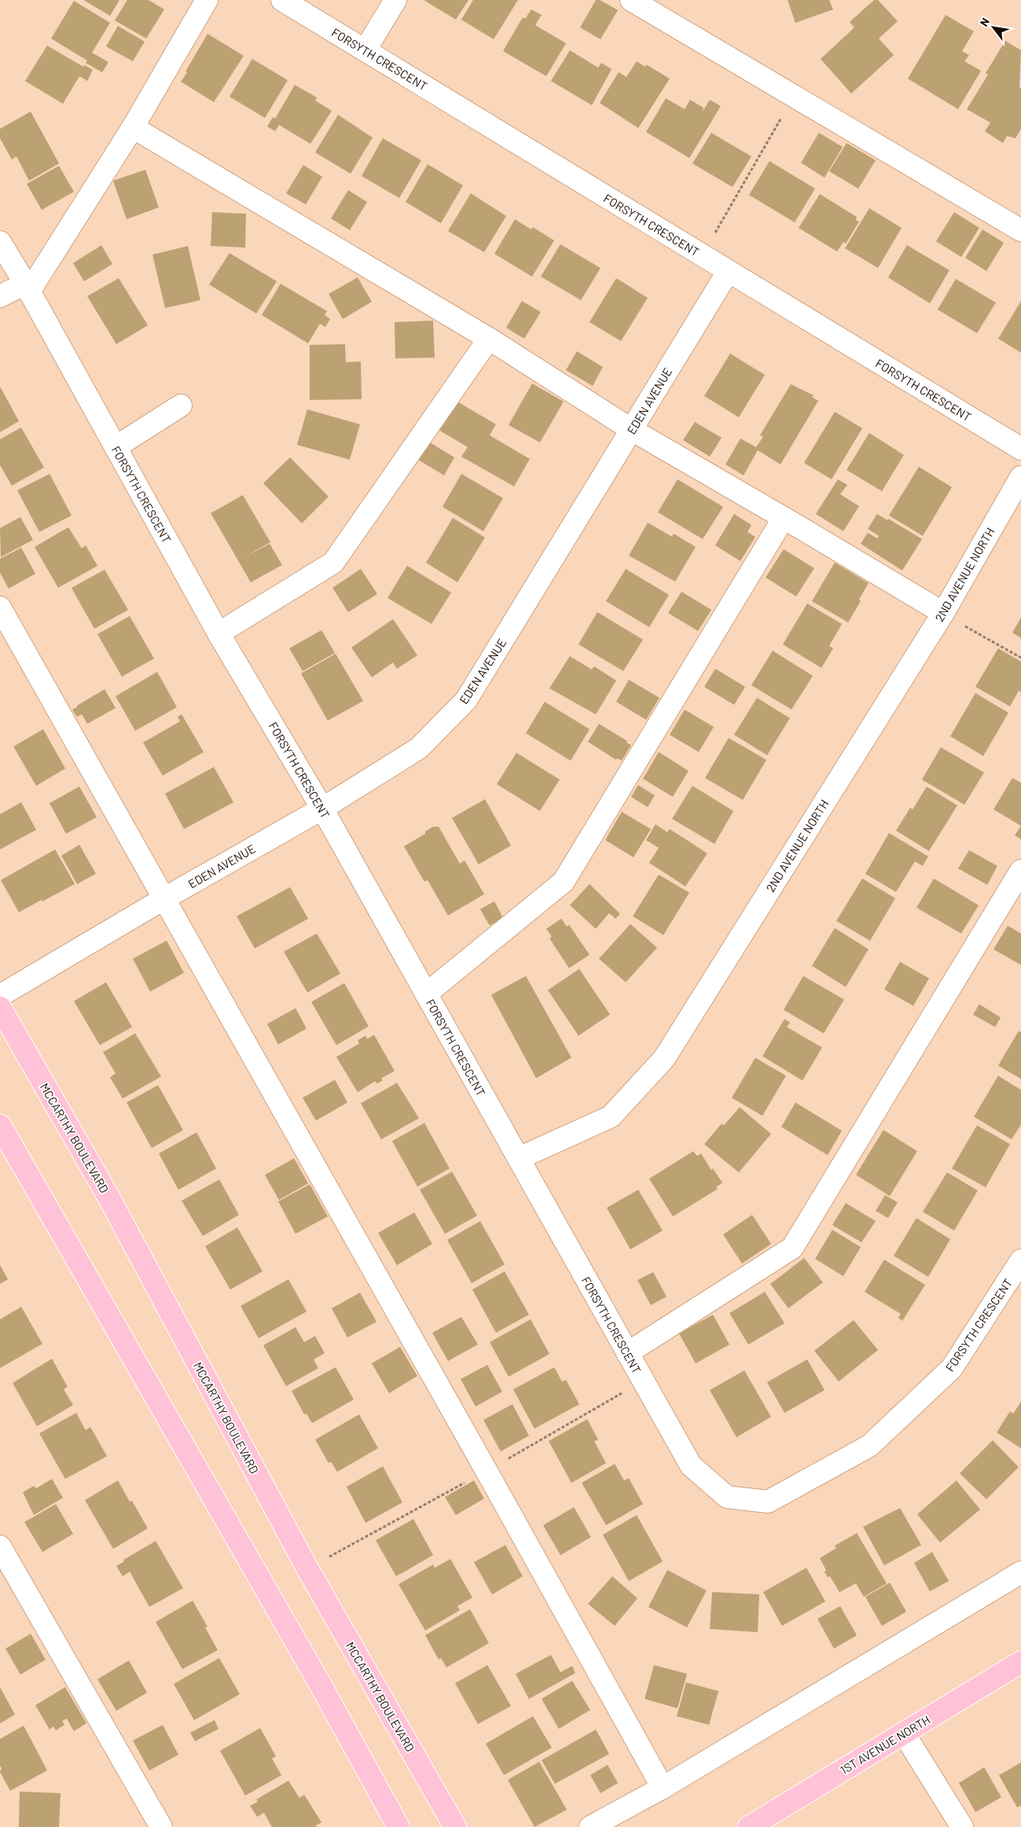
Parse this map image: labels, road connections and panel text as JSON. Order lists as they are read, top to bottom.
{
  "streets": {
    "main road": ["MCCARTHY BOULEVARD", "1ST AVENUE NORTH"],
    "street": ["FORSYTH CRESCENT", "EDEN AVENUE", "2ND AVENUE NORTH"]
  },
  "crossings": [
    ["FORSYTH CRESCENT", "EDEN AVENUE"],
    ["FORSYTH CRESCENT", "2ND AVENUE NORTH"]
  ],
  "north": "top left"
}
